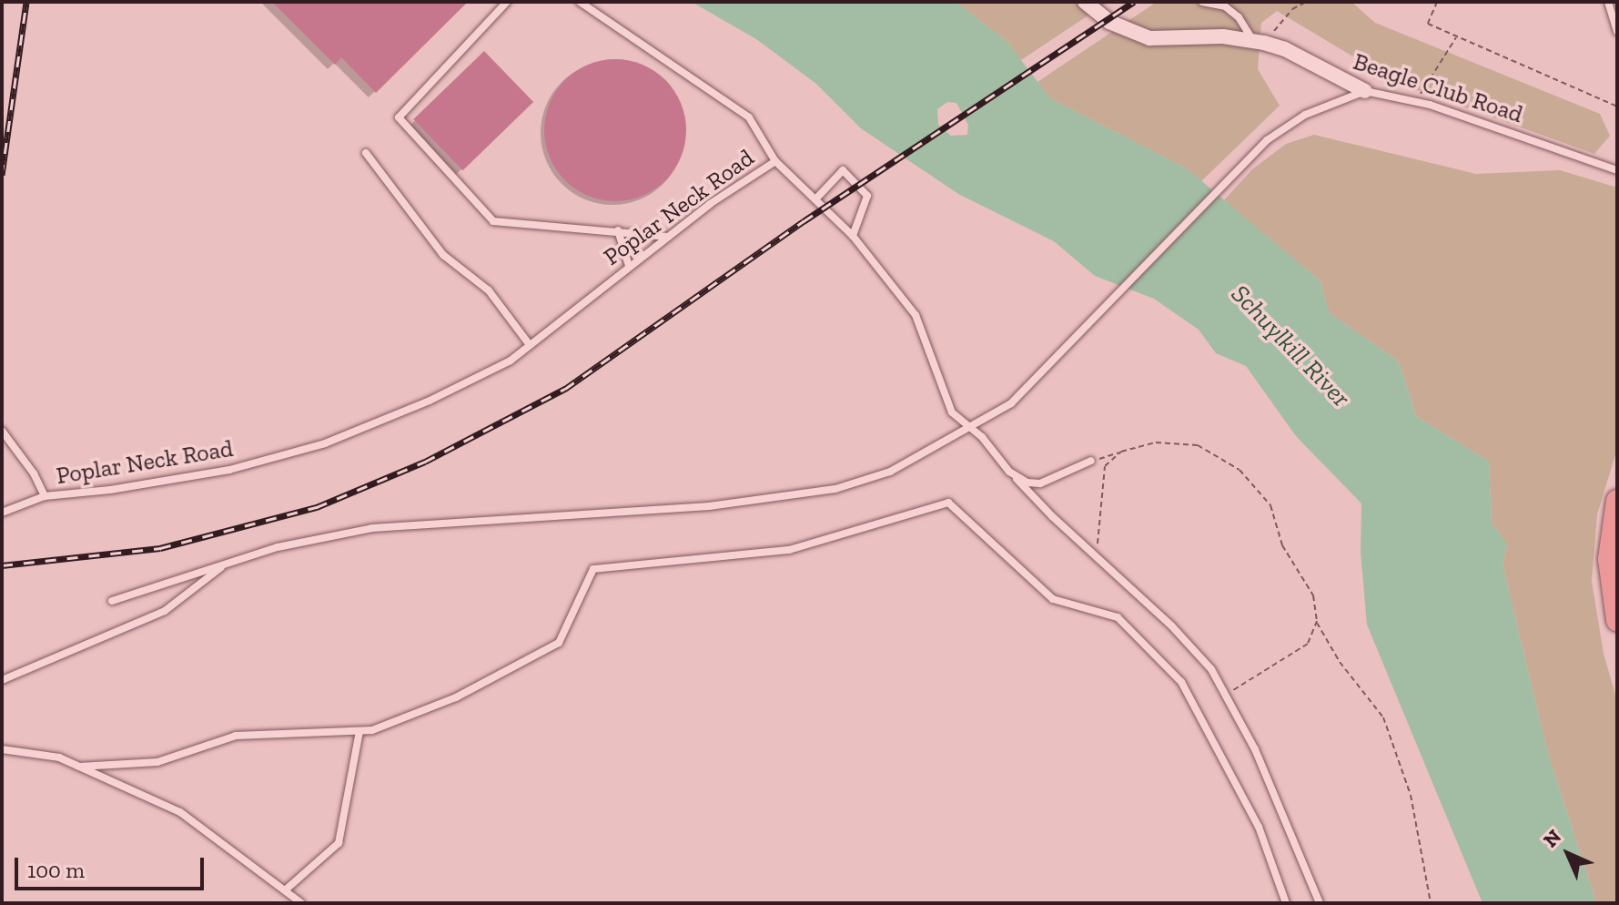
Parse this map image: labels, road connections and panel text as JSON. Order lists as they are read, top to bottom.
{
  "streets": {
    "street": ["Beagle Club Road"],
    "lane": ["Poplar Neck Road"]
  },
  "water": ["Schuylkill River"],
  "scale_bar": "100 m",
  "north": "top left"
}
